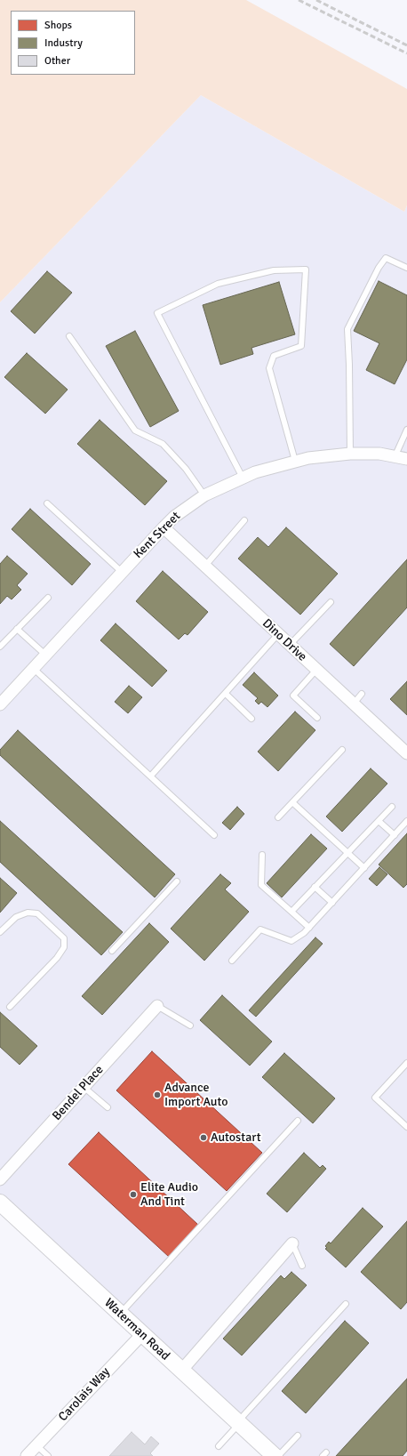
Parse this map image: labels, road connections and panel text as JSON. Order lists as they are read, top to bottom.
{
  "streets": {
    "main road": ["Waterman Road"],
    "street": [
      "Kent Street",
      "Dino Drive",
      "Bendel Place",
      "Carolais Way"
    ]
  },
  "crossings": [
    ["Kent Street", "Dino Drive"],
    ["Waterman Road", "Carolais Way"]
  ],
  "places": ["Advance Import Auto", "Autostart", "Elite Audio And Tint"],
  "legend": ["Shops", "Industry", "Other"]
}
